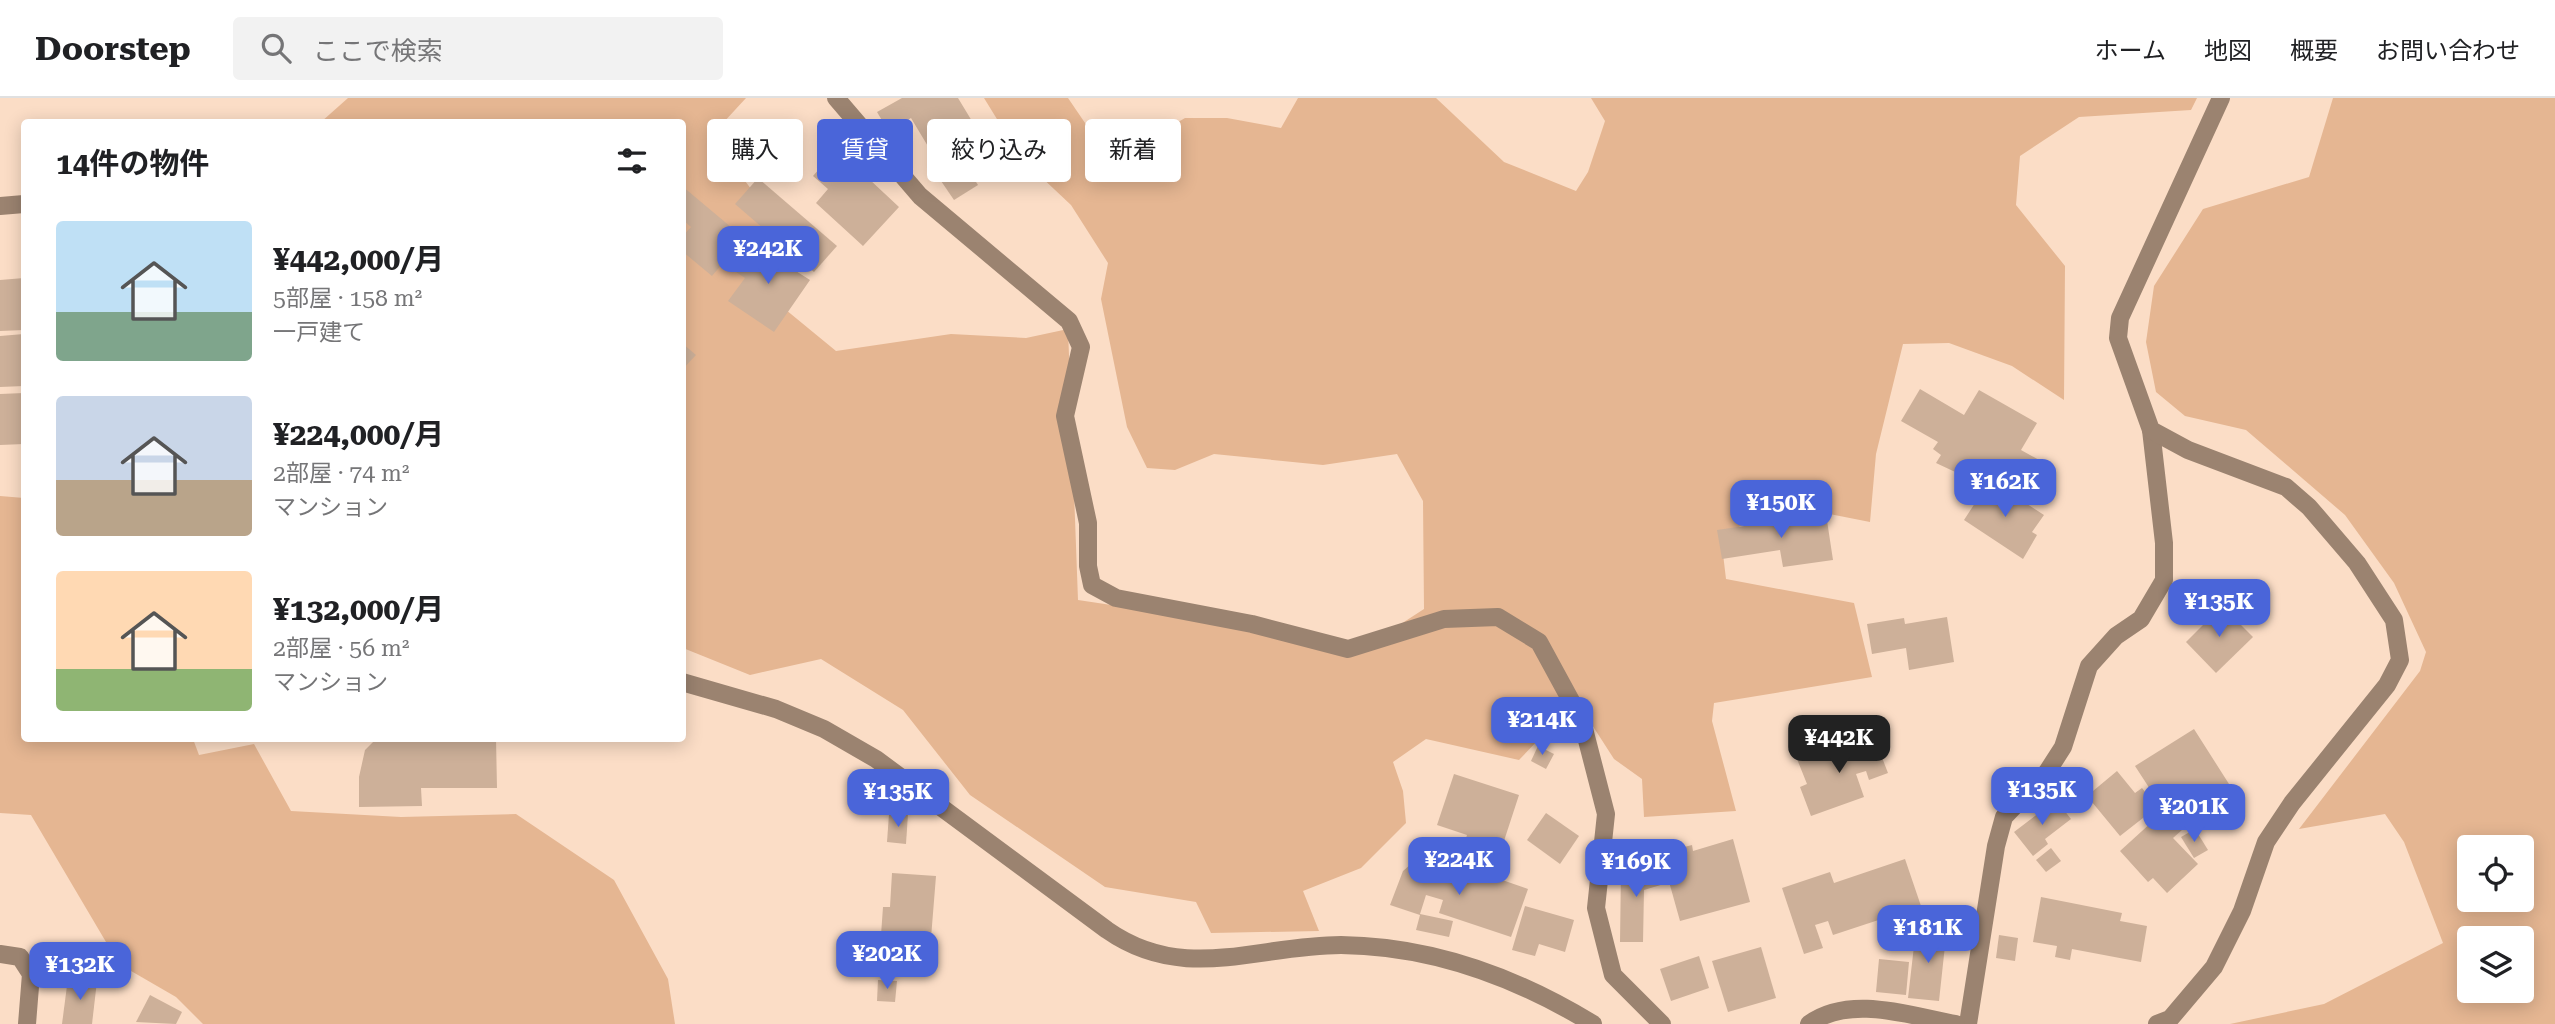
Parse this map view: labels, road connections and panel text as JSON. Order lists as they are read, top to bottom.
{
  "page": {
    "header": "Doorstep",
    "search": "ここで検索",
    "nav": [
      "ホーム",
      "地図",
      "概要",
      "お問い合わせ"
    ],
    "chip": [
      "購入",
      "賃貸",
      "絞り込み",
      "新着"
    ],
    "heading": "14件の物件",
    "list": [
      {
        "name": "¥442,000/月",
        "note": "5部屋 · 158 m² · 一戸建て"
      },
      {
        "name": "¥224,000/月",
        "note": "2部屋 · 74 m² · マンション"
      },
      {
        "name": "¥132,000/月",
        "note": "2部屋 · 56 m² · マンション"
      }
    ],
    "price": [
      "¥242K",
      "¥162K",
      "¥150K",
      "¥135K",
      "¥214K",
      "¥442K",
      "¥135K",
      "¥135K",
      "¥201K",
      "¥224K",
      "¥169K",
      "¥181K",
      "¥202K",
      "¥132K"
    ]
  }
}
